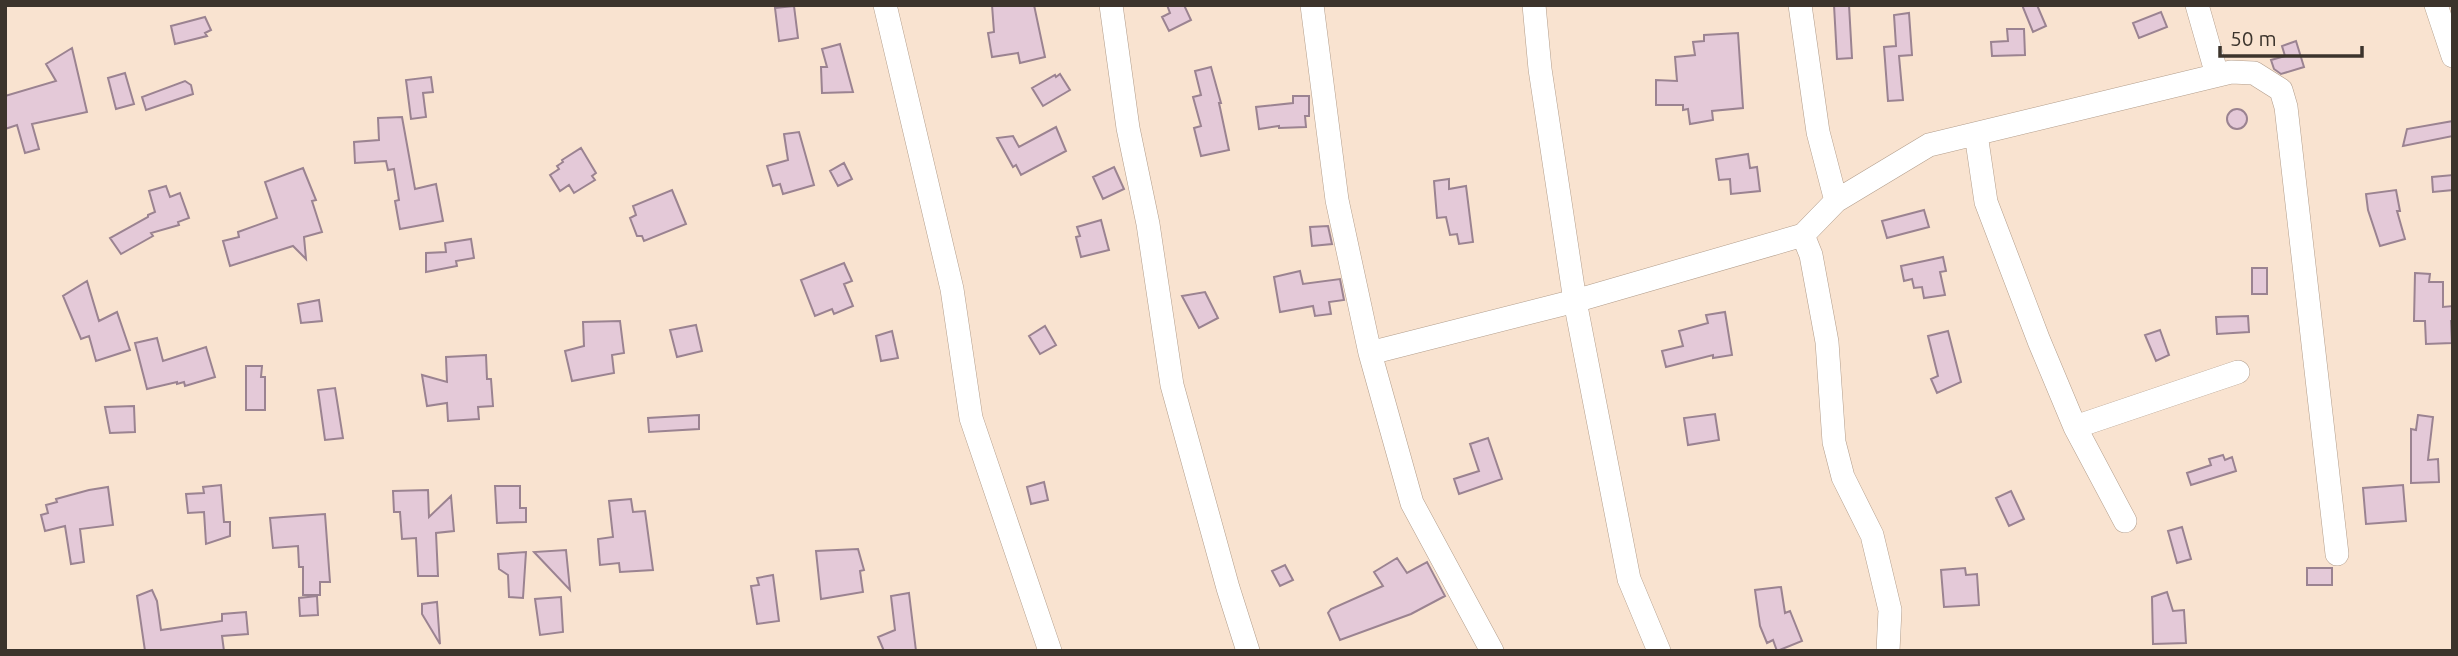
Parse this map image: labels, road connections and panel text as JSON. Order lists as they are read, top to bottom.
{
  "scale_bar": "50 m"
}
